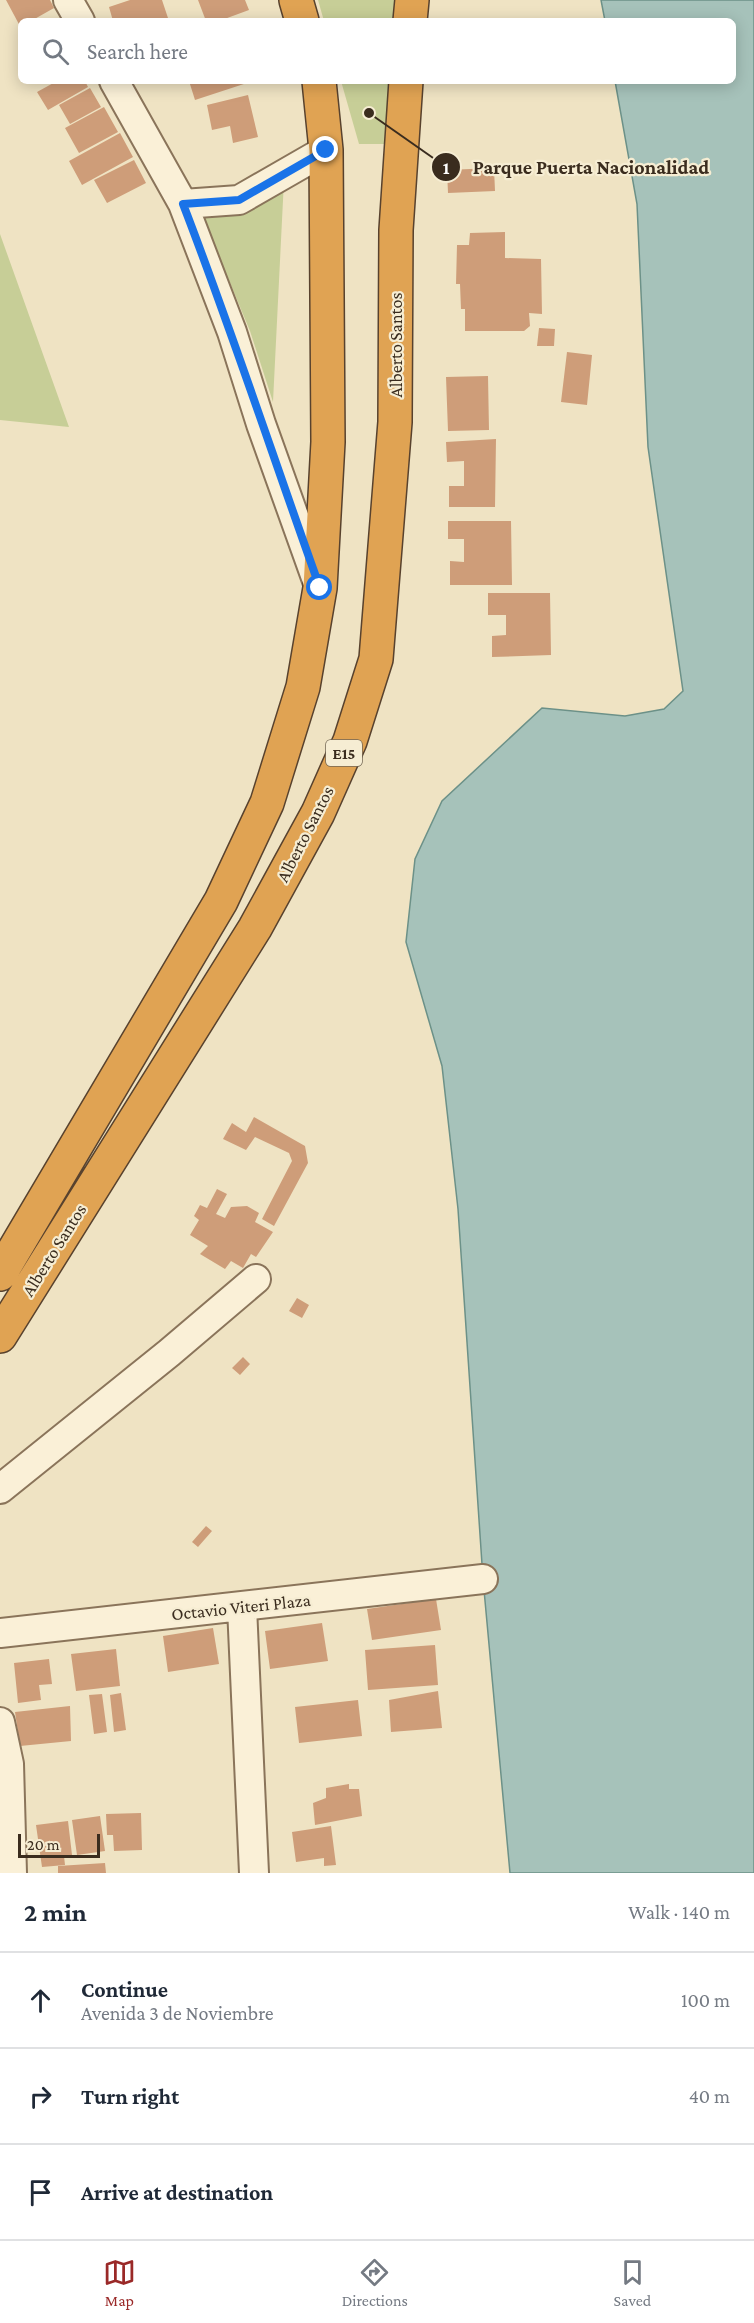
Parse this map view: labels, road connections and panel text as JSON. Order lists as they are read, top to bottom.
{
  "streets": {
    "highway": ["Alberto Santos", "E15"],
    "street": ["Octavio Viteri Plaza"]
  },
  "places": ["Parque Puerta Nacionalidad"],
  "scale_bar": "20 m",
  "page": {
    "search": "Search here",
    "scale": "20 m",
    "heading": ["2 min", "Walk · 140 m"],
    "list": [
      ["Continue", "Avenida 3 de Noviembre", "100 m"],
      ["Turn right", "40 m"],
      "Arrive at destination"
    ],
    "nav": ["Map", "Directions", "Saved"]
  }
}
